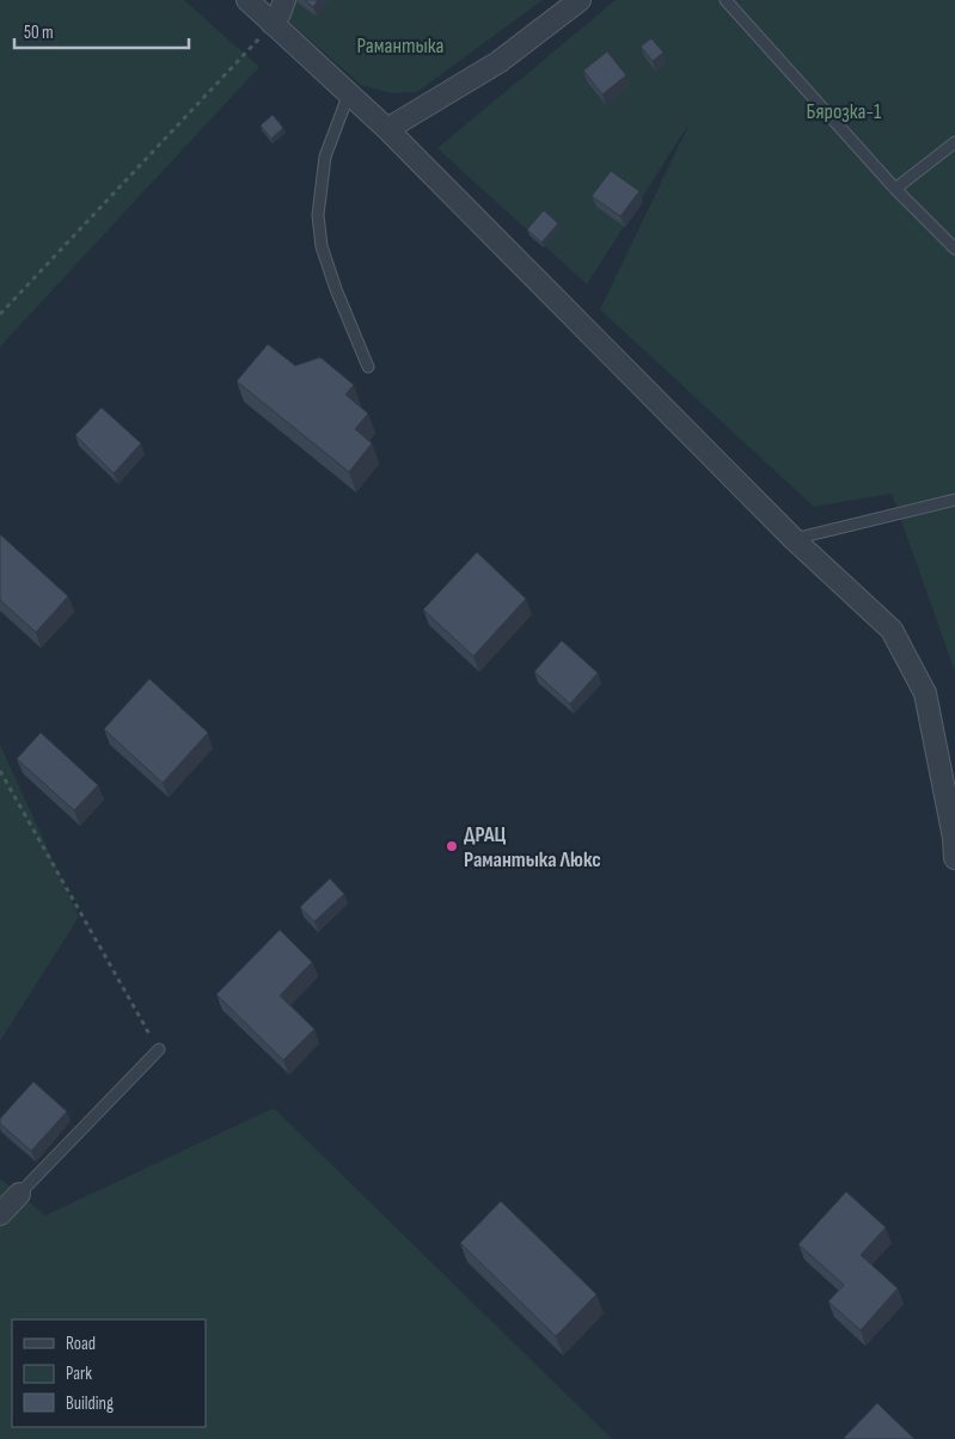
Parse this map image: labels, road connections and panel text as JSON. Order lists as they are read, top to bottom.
{
  "parks": ["Рамантыка", "Бярозка-1"],
  "places": ["ДРАЦ Рамантыка Люкс"],
  "legend": ["Road", "Park", "Building"],
  "scale_bar": "50 m"
}
